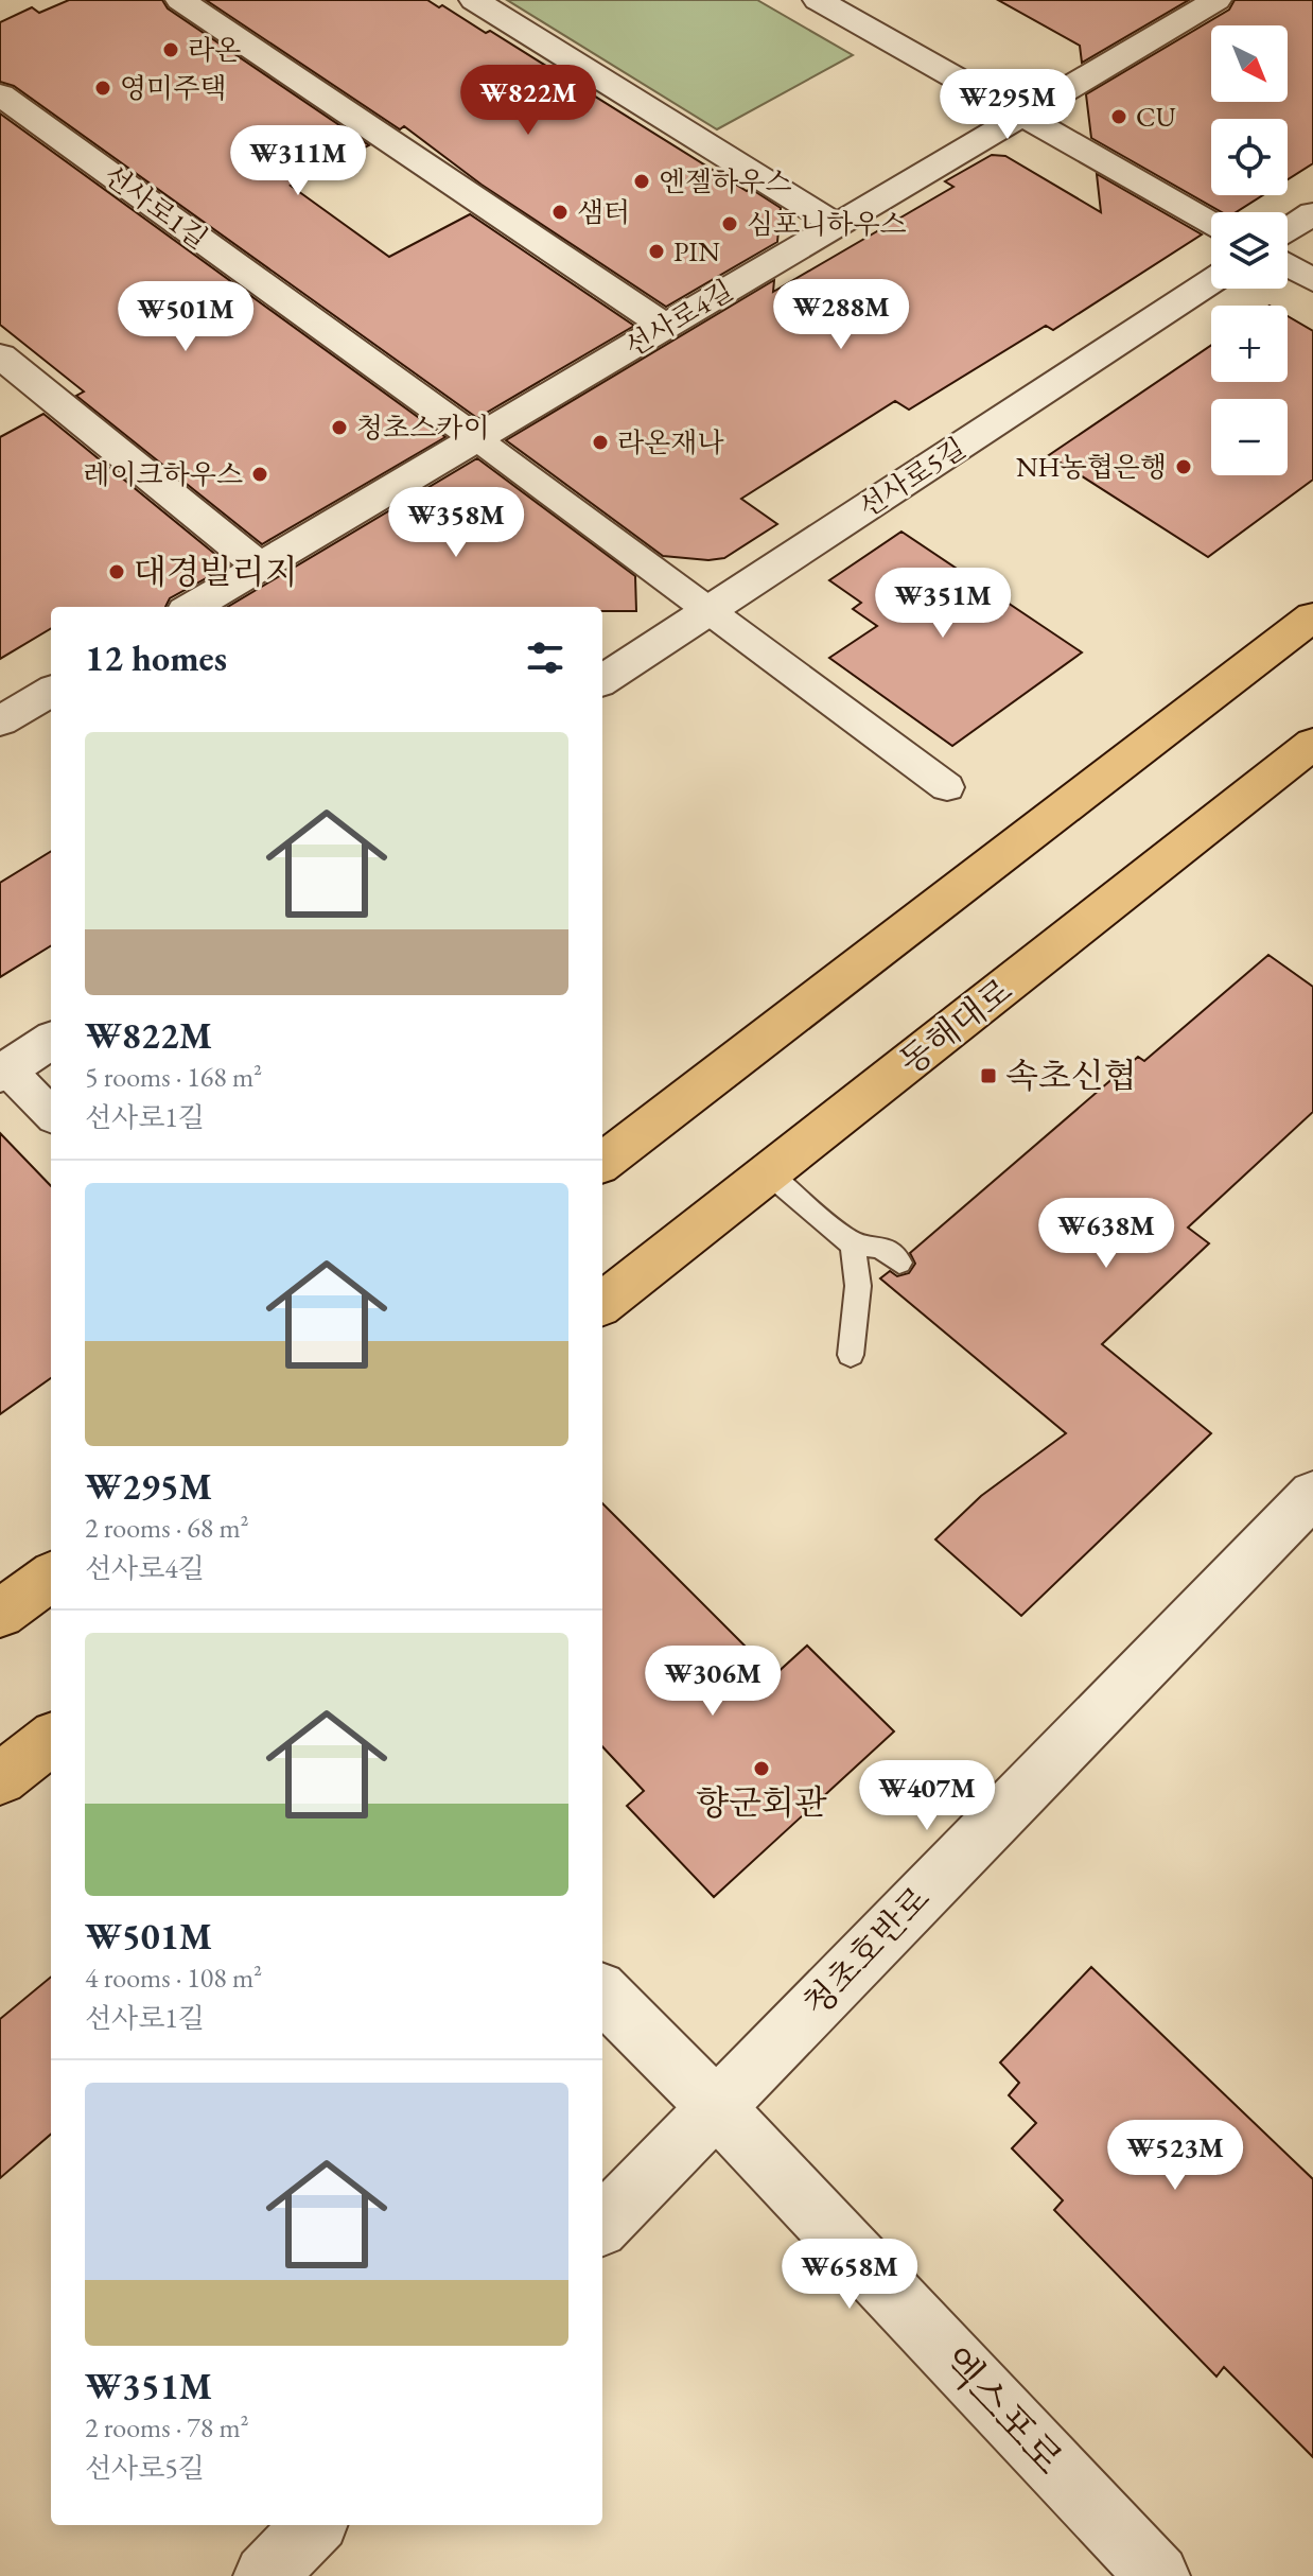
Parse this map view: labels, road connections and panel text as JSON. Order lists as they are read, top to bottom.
{
  "streets": {
    "main road": ["동해대로"],
    "street": [
      "선사로1길",
      "선사로4길",
      "선사로5길",
      "청초호반로",
      "엑스포로"
    ]
  },
  "crossings": [
    ["선사로1길", "선사로4길"],
    ["청초호반로", "엑스포로"]
  ],
  "places": {
    "other": [
      "라온",
      "영미주택",
      "CU",
      "엔젤하우스",
      "샘터",
      "심포니하우스",
      "PIN",
      "청초스카이",
      "라온재나",
      "NH농협은행",
      "레이크하우스",
      "대경빌리지",
      "향군회관"
    ],
    "transit": ["속초신협"]
  },
  "north": "bottom right",
  "page": {
    "map_buttons": ["+", "−"],
    "price": [
      "₩822M",
      "₩295M",
      "₩311M",
      "₩288M",
      "₩501M",
      "₩358M",
      "₩351M",
      "₩638M",
      "₩306M",
      "₩407M",
      "₩523M",
      "₩658M"
    ],
    "heading": "12 homes",
    "list": [
      {
        "name": "₩822M",
        "note": "5 rooms · 168 m² · 선사로1길"
      },
      {
        "name": "₩295M",
        "note": "2 rooms · 68 m² · 선사로4길"
      },
      {
        "name": "₩501M",
        "note": "4 rooms · 108 m² · 선사로1길"
      },
      {
        "name": "₩351M",
        "note": "2 rooms · 78 m² · 선사로5길"
      }
    ]
  }
}
